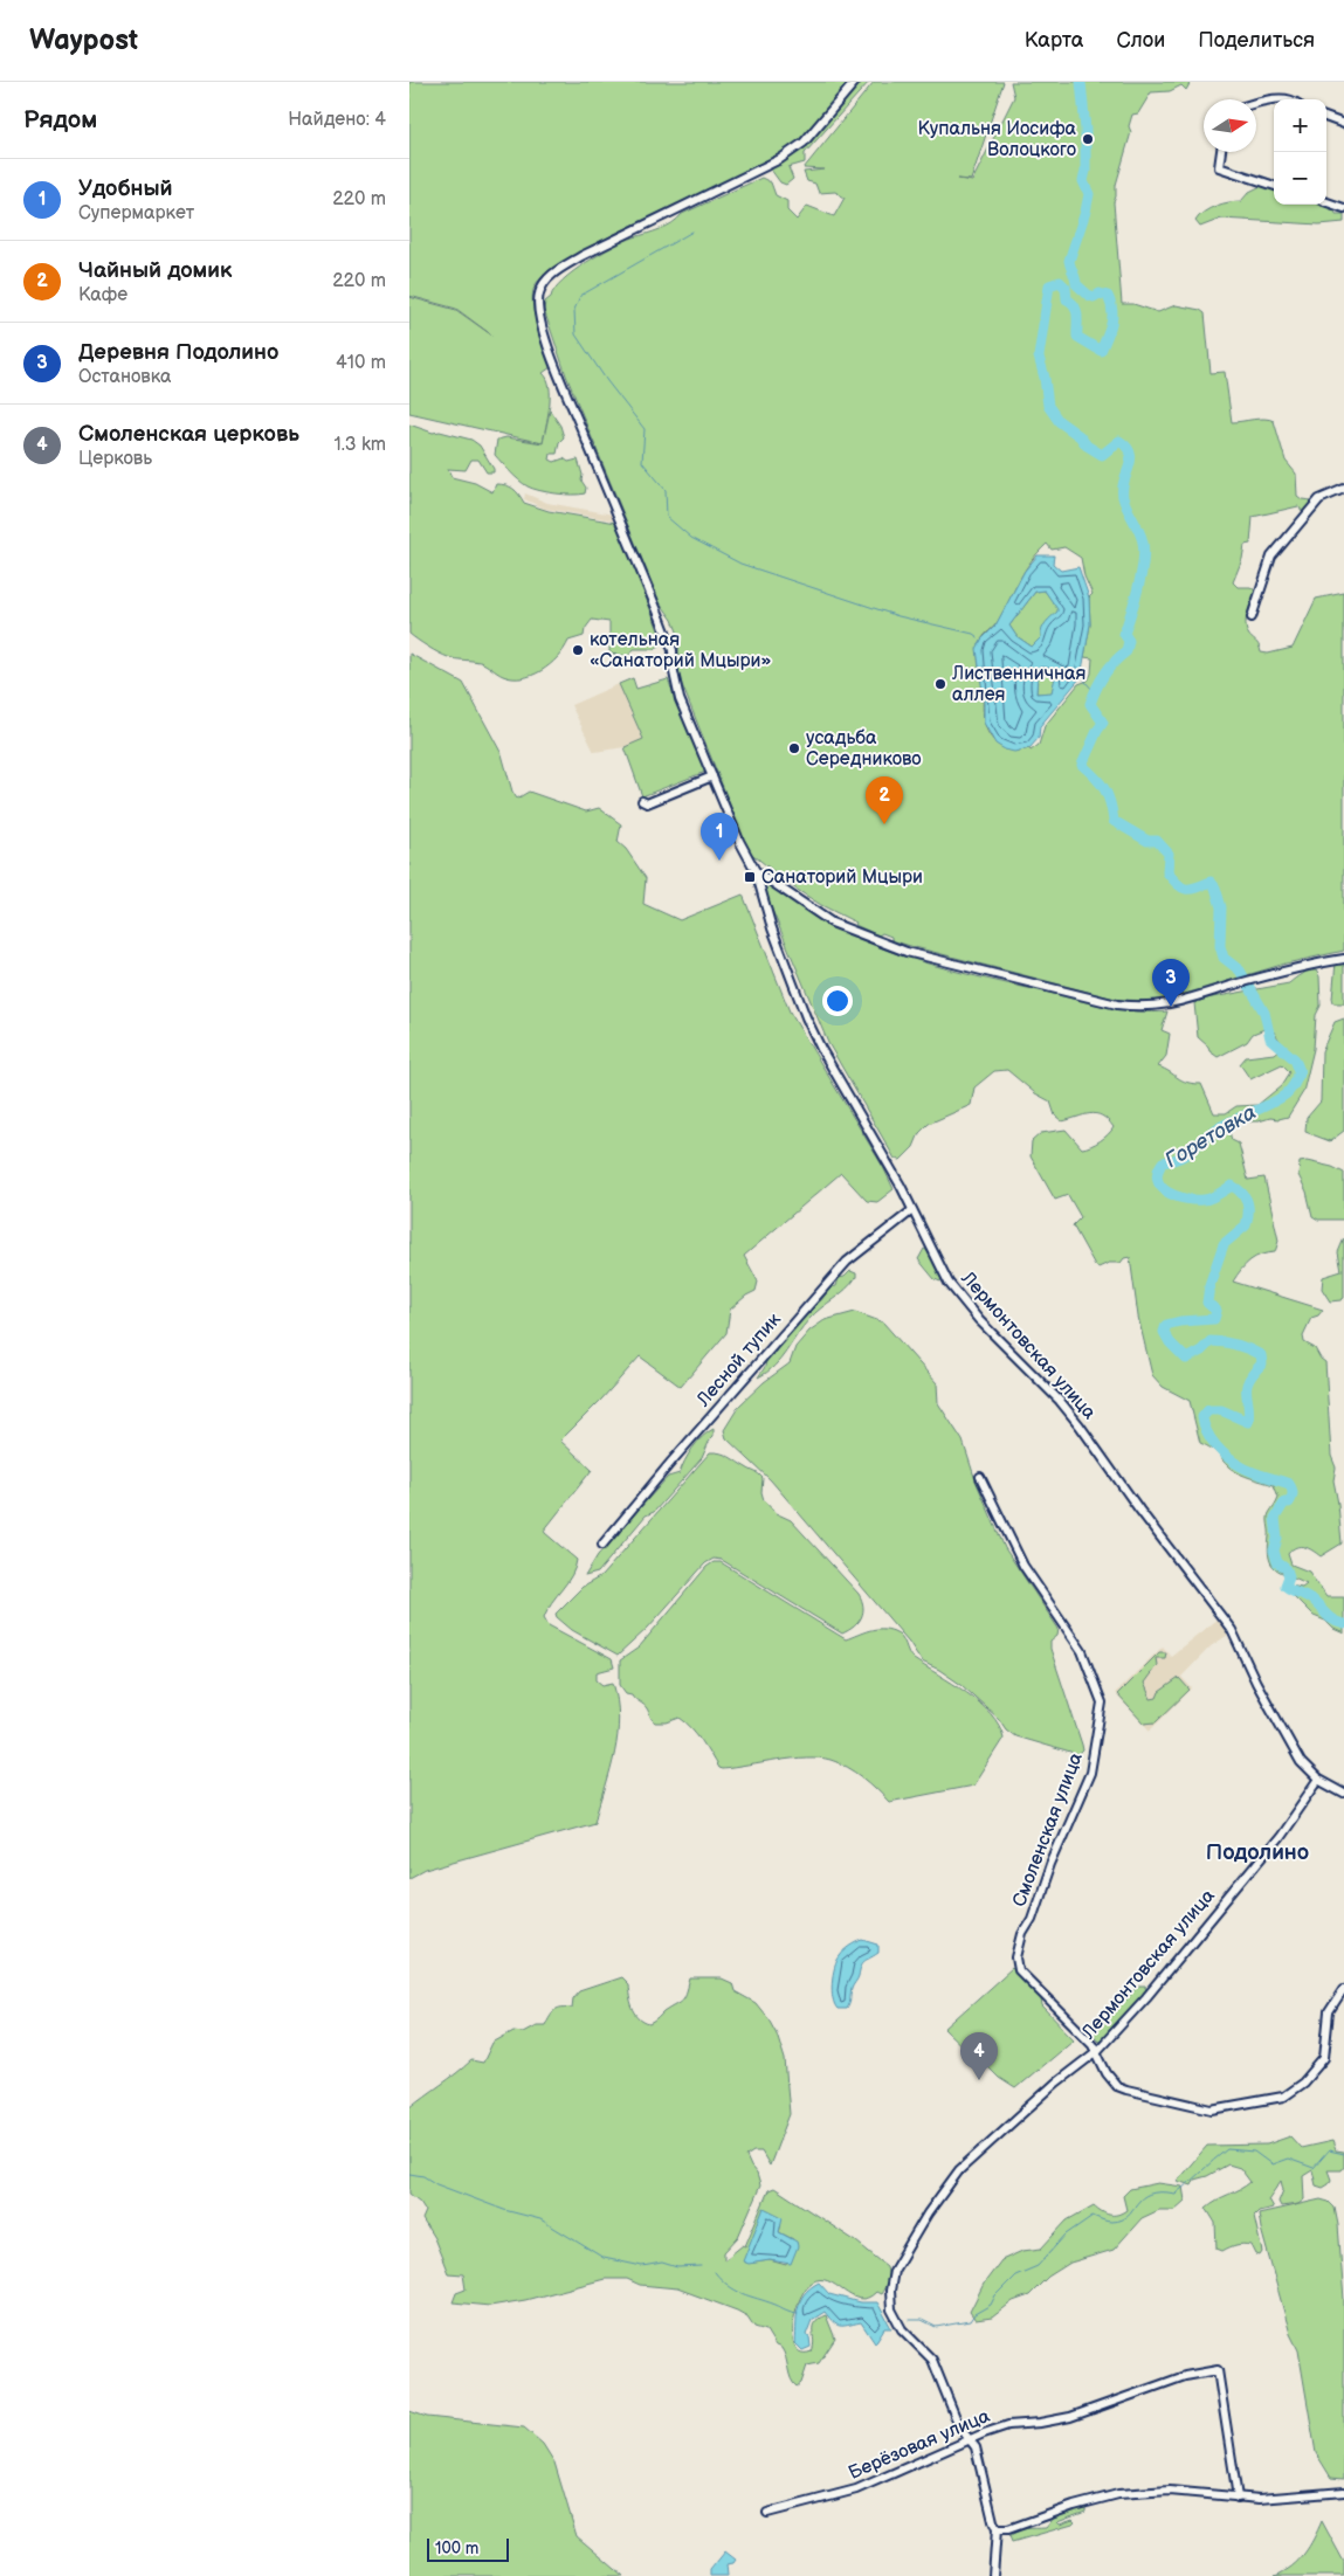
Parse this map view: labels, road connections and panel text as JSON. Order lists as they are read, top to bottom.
{
  "streets": {
    "street": [
      "Лермонтовская улица",
      "Лесной тупик",
      "Смоленская улица",
      "Берёзовая улица"
    ]
  },
  "crossings": [
    ["Лермонтовская улица", "Лесной тупик"],
    ["Лермонтовская улица", "Смоленская улица"],
    ["Лермонтовская улица", "Берёзовая улица"]
  ],
  "districts": ["Подолино"],
  "water": ["Горетовка"],
  "places": {
    "other": [
      "Купальня Иосифа Волоцкого",
      "котельная «Санаторий Мцыри»",
      "Лиственничная аллея",
      "усадьба Середниково"
    ],
    "transit": ["Санаторий Мцыри"]
  },
  "scale_bar": "100 m",
  "north": "right",
  "page": {
    "header": "Waypost",
    "nav": ["Карта", "Слои", "Поделиться"],
    "heading": ["Рядом", "Найдено: 4"],
    "map_buttons": ["+", "−"],
    "list": [
      {
        "mark": "1",
        "name": "Удобный",
        "note": "Супермаркет",
        "value": "220 m"
      },
      {
        "mark": "2",
        "name": "Чайный домик",
        "note": "Кафе",
        "value": "220 m"
      },
      {
        "mark": "3",
        "name": "Деревня Подолино",
        "note": "Остановка",
        "value": "410 m"
      },
      {
        "mark": "4",
        "name": "Смоленская церковь",
        "note": "Церковь",
        "value": "1.3 km"
      }
    ],
    "pins": [
      "2",
      "1",
      "3",
      "4"
    ],
    "scale": "100 m"
  }
}
